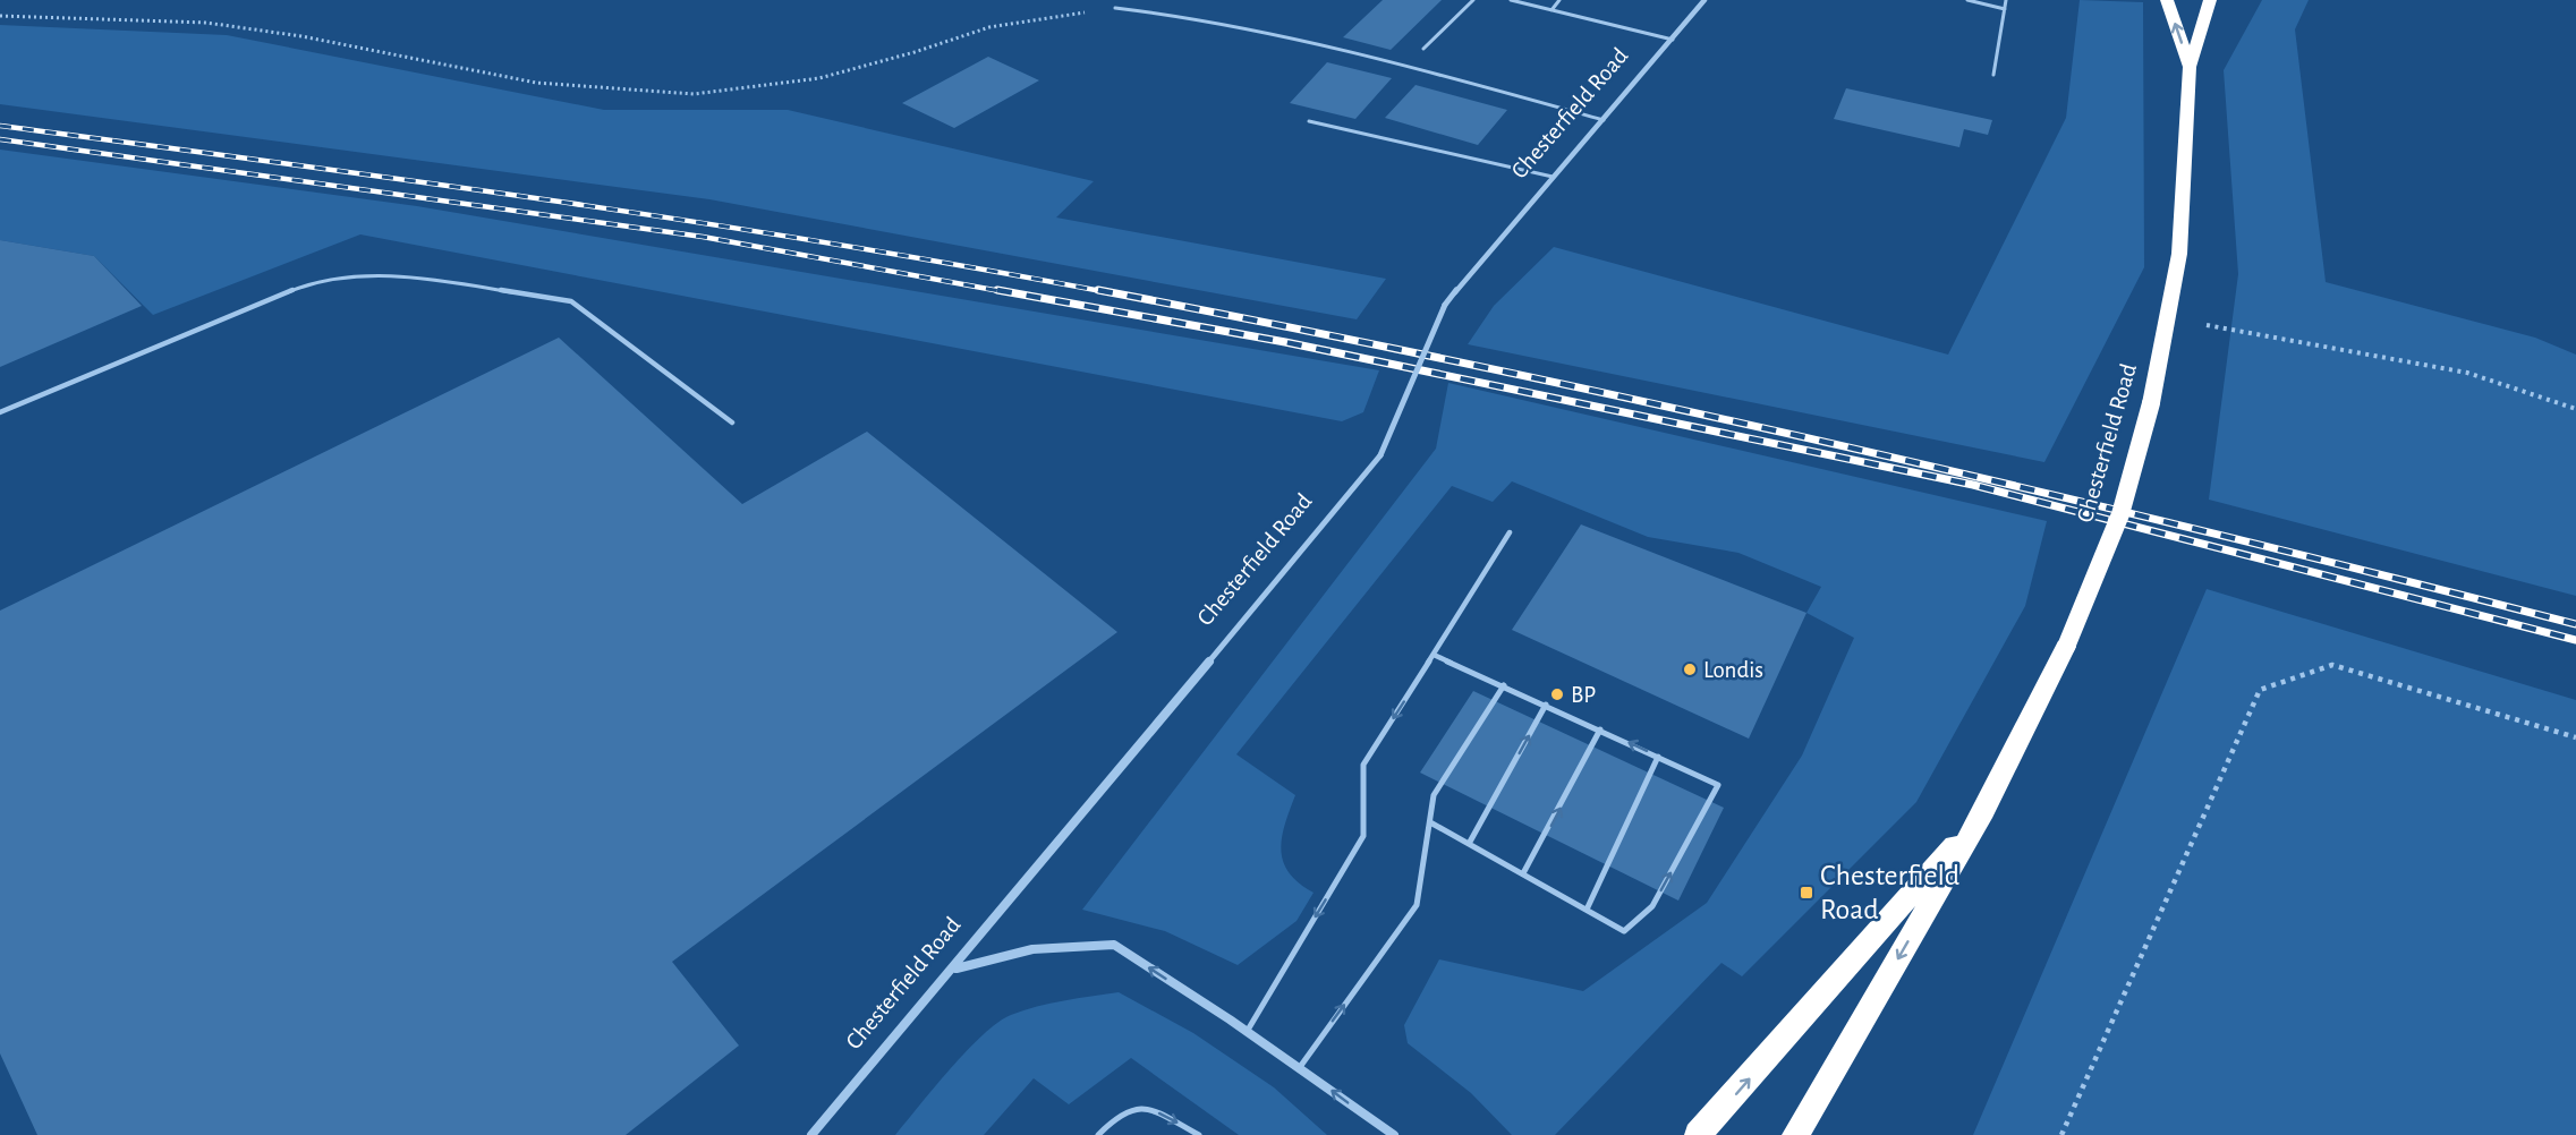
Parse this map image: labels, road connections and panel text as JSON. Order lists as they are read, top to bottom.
{
  "streets": {
    "highway": ["Chesterfield Road"]
  },
  "places": {
    "other": ["Londis", "BP"],
    "transit": ["Chesterfield Road"]
  }
}
